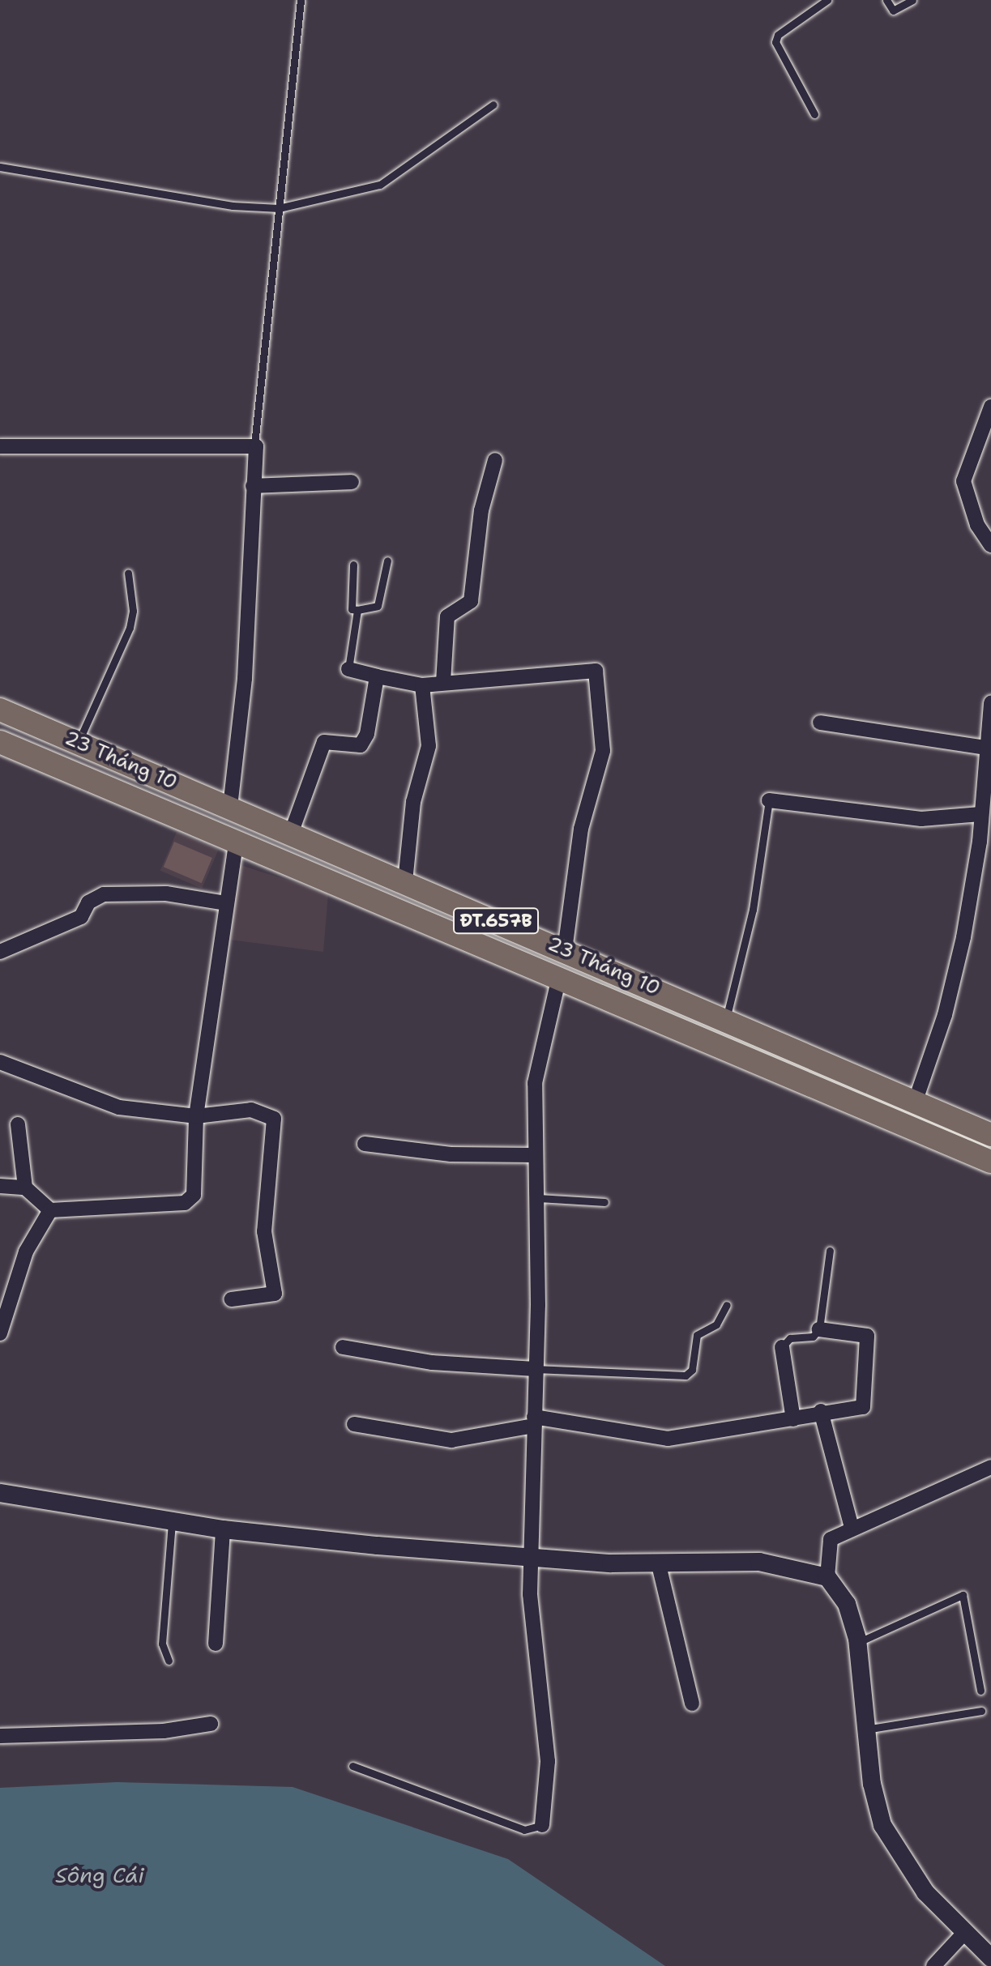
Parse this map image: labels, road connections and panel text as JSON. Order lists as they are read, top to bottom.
{
  "streets": {
    "main road": ["23 Tháng 10", "ĐT.657B"]
  },
  "water": ["Sông Cái"]
}
